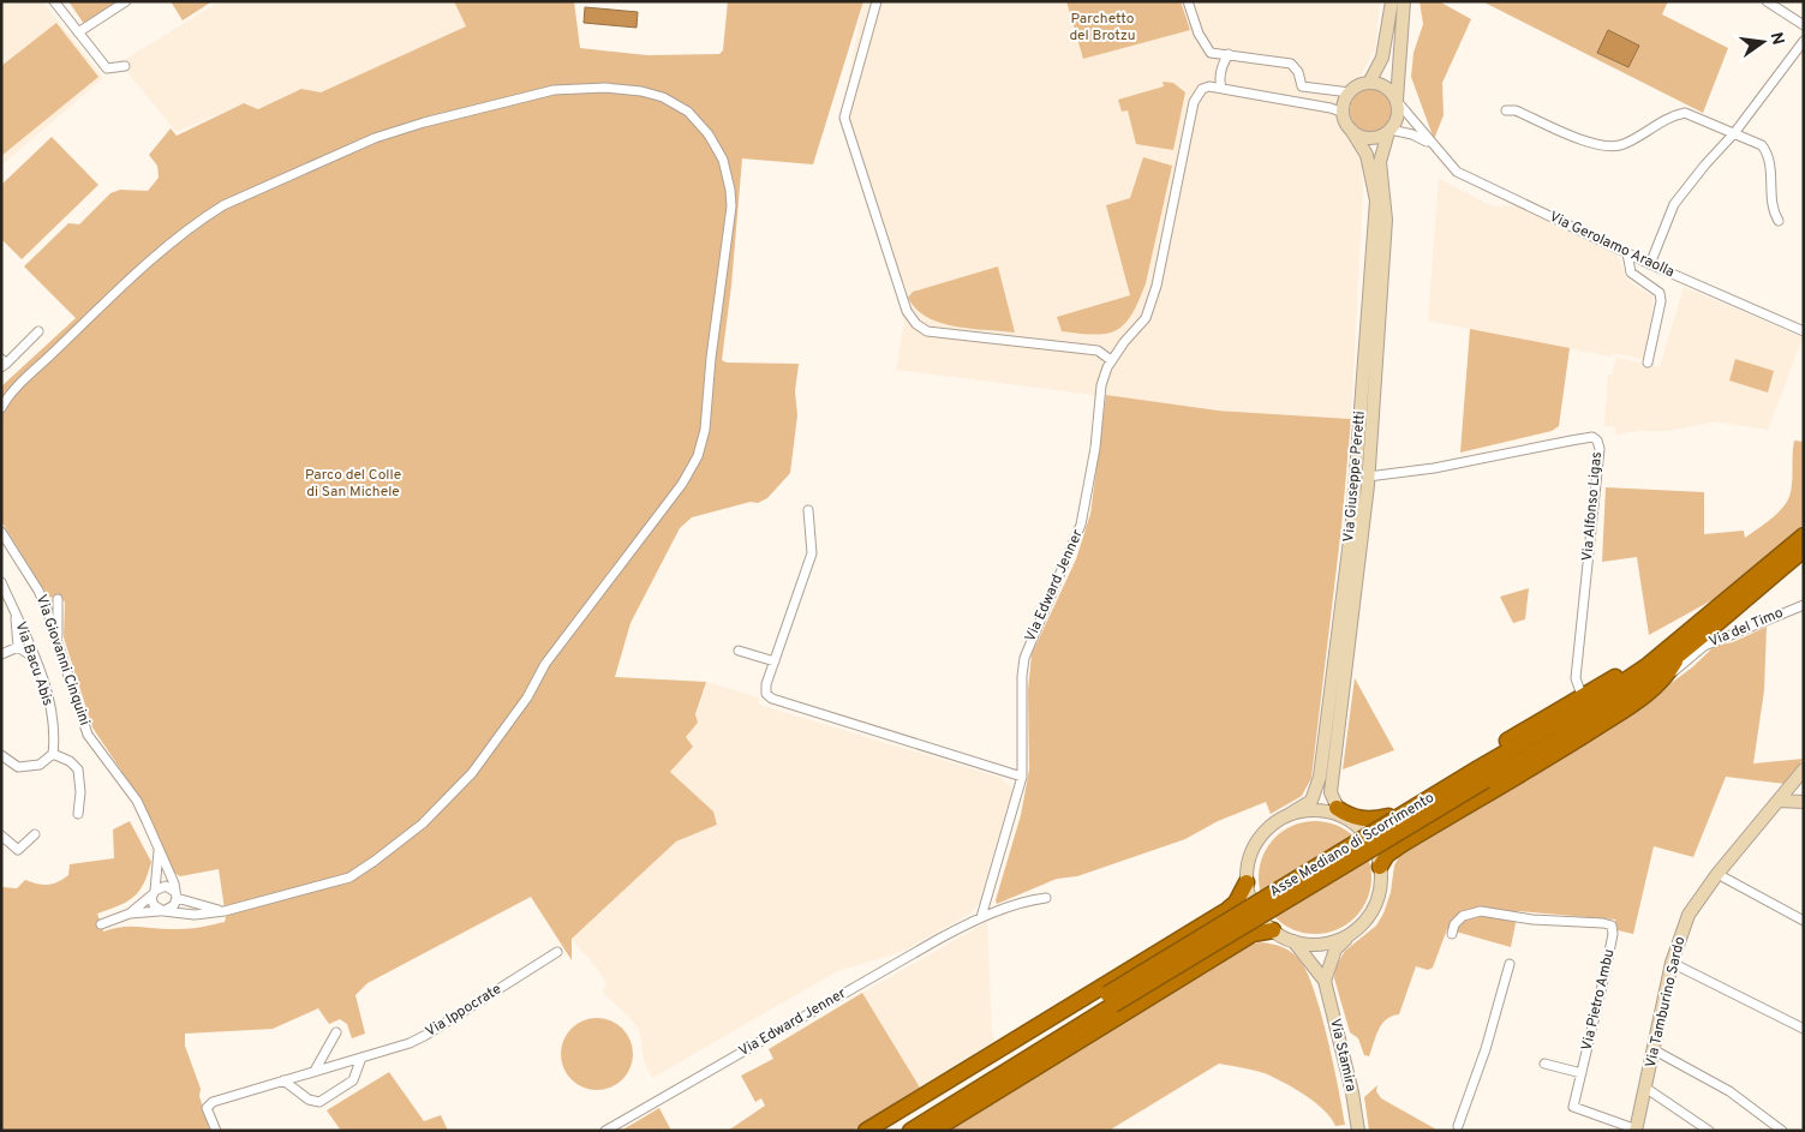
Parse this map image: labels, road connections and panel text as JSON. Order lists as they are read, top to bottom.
{
  "streets": {
    "highway": ["Asse Mediano di Scorrimento"],
    "street": [
      "Via Gerolamo Araolla",
      "Via Giuseppe Peretti",
      "Via Alfonso Ligas",
      "Via Edward Jenner",
      "Via del Timo",
      "Via Giovanni Cinquini",
      "Via Bacu Abis",
      "Via Pietro Ambu",
      "Via Tamburino Sardo",
      "Via Ippocrate",
      "Via Stamira"
    ]
  },
  "crossings": [
    ["Via Gerolamo Araolla", "Via Giuseppe Peretti"],
    ["Via Giuseppe Peretti", "Via Alfonso Ligas"],
    ["Via Giuseppe Peretti", "Via Stamira"],
    ["Via Giovanni Cinquini", "Via Bacu Abis"],
    ["Via Pietro Ambu", "Via Tamburino Sardo"]
  ],
  "parks": ["Parchetto del Brotzu", "Parco del Colle di San Michele"],
  "north": "right"
}
